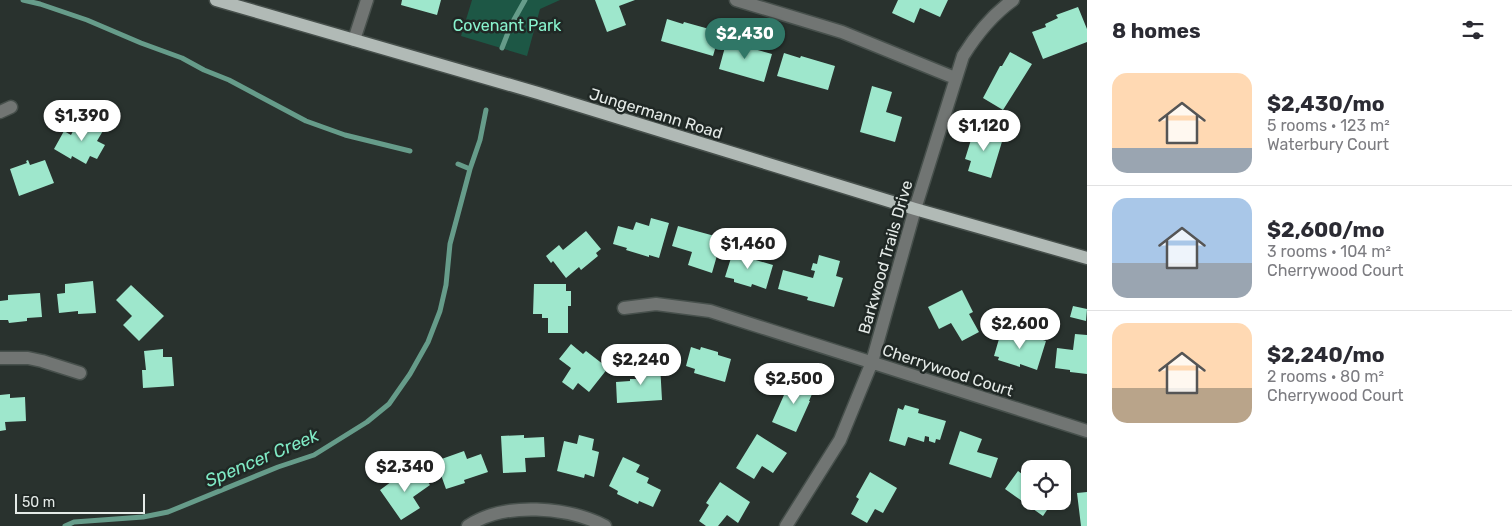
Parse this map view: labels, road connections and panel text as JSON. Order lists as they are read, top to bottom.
{
  "streets": {
    "main road": ["Jungermann Road"],
    "street": ["Barkwood Trails Drive", "Cherrywood Court"]
  },
  "crossings": [
    ["Jungermann Road", "Barkwood Trails Drive"],
    ["Barkwood Trails Drive", "Cherrywood Court"]
  ],
  "water": ["Spencer Creek"],
  "parks": ["Covenant Park"],
  "scale_bar": "50 m",
  "page": {
    "heading": "8 homes",
    "price": [
      "$2,430",
      "$1,390",
      "$1,120",
      "$1,460",
      "$2,600",
      "$2,240",
      "$2,500",
      "$2,340"
    ],
    "list": [
      {
        "name": "$2,430/mo",
        "note": "5 rooms · 123 m² · Waterbury Court"
      },
      {
        "name": "$2,600/mo",
        "note": "3 rooms · 104 m² · Cherrywood Court"
      },
      {
        "name": "$2,240/mo",
        "note": "2 rooms · 80 m² · Cherrywood Court"
      }
    ],
    "scale": "50 m"
  }
}
